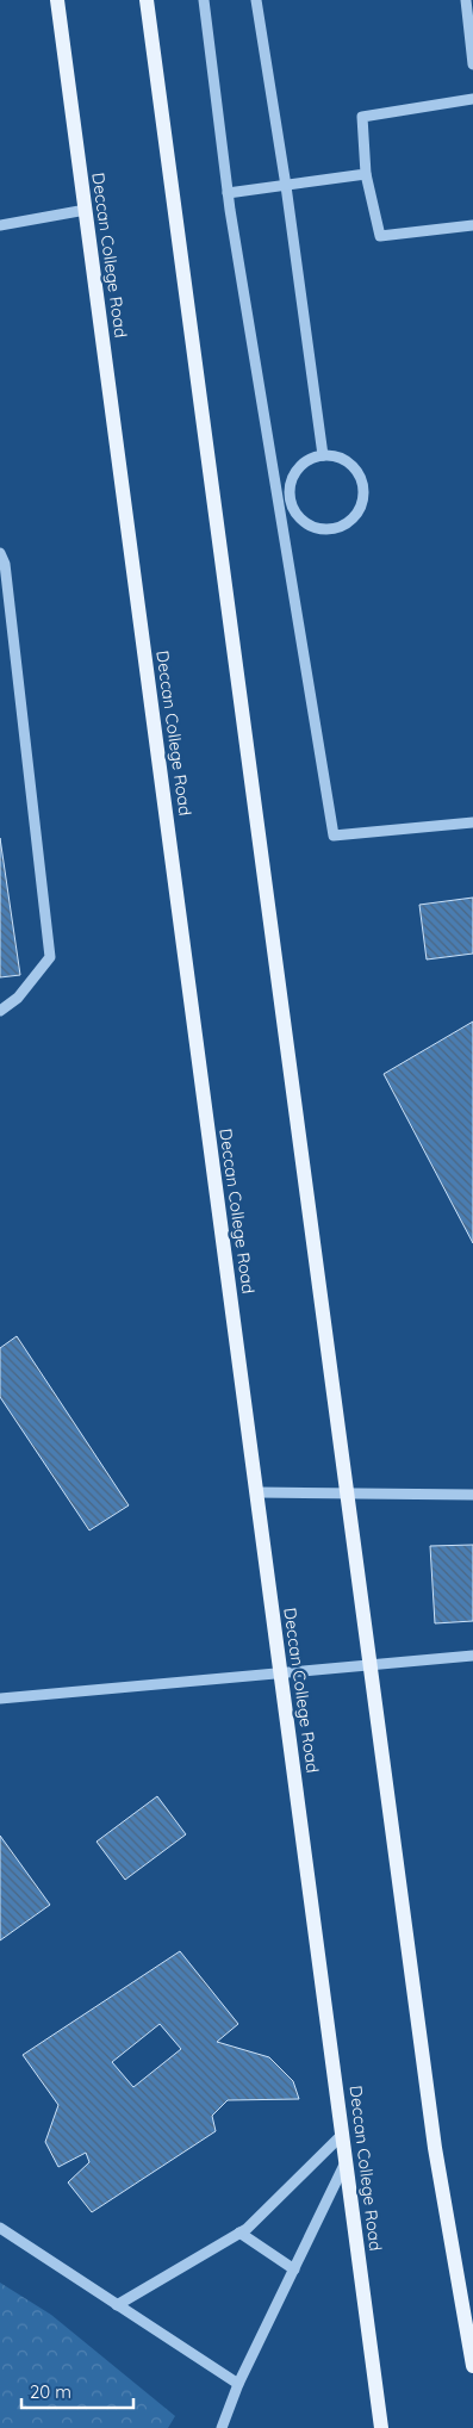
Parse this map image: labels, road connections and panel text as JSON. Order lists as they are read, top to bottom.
{
  "streets": {
    "main road": ["Deccan College Road"]
  },
  "scale_bar": "20 m"
}
